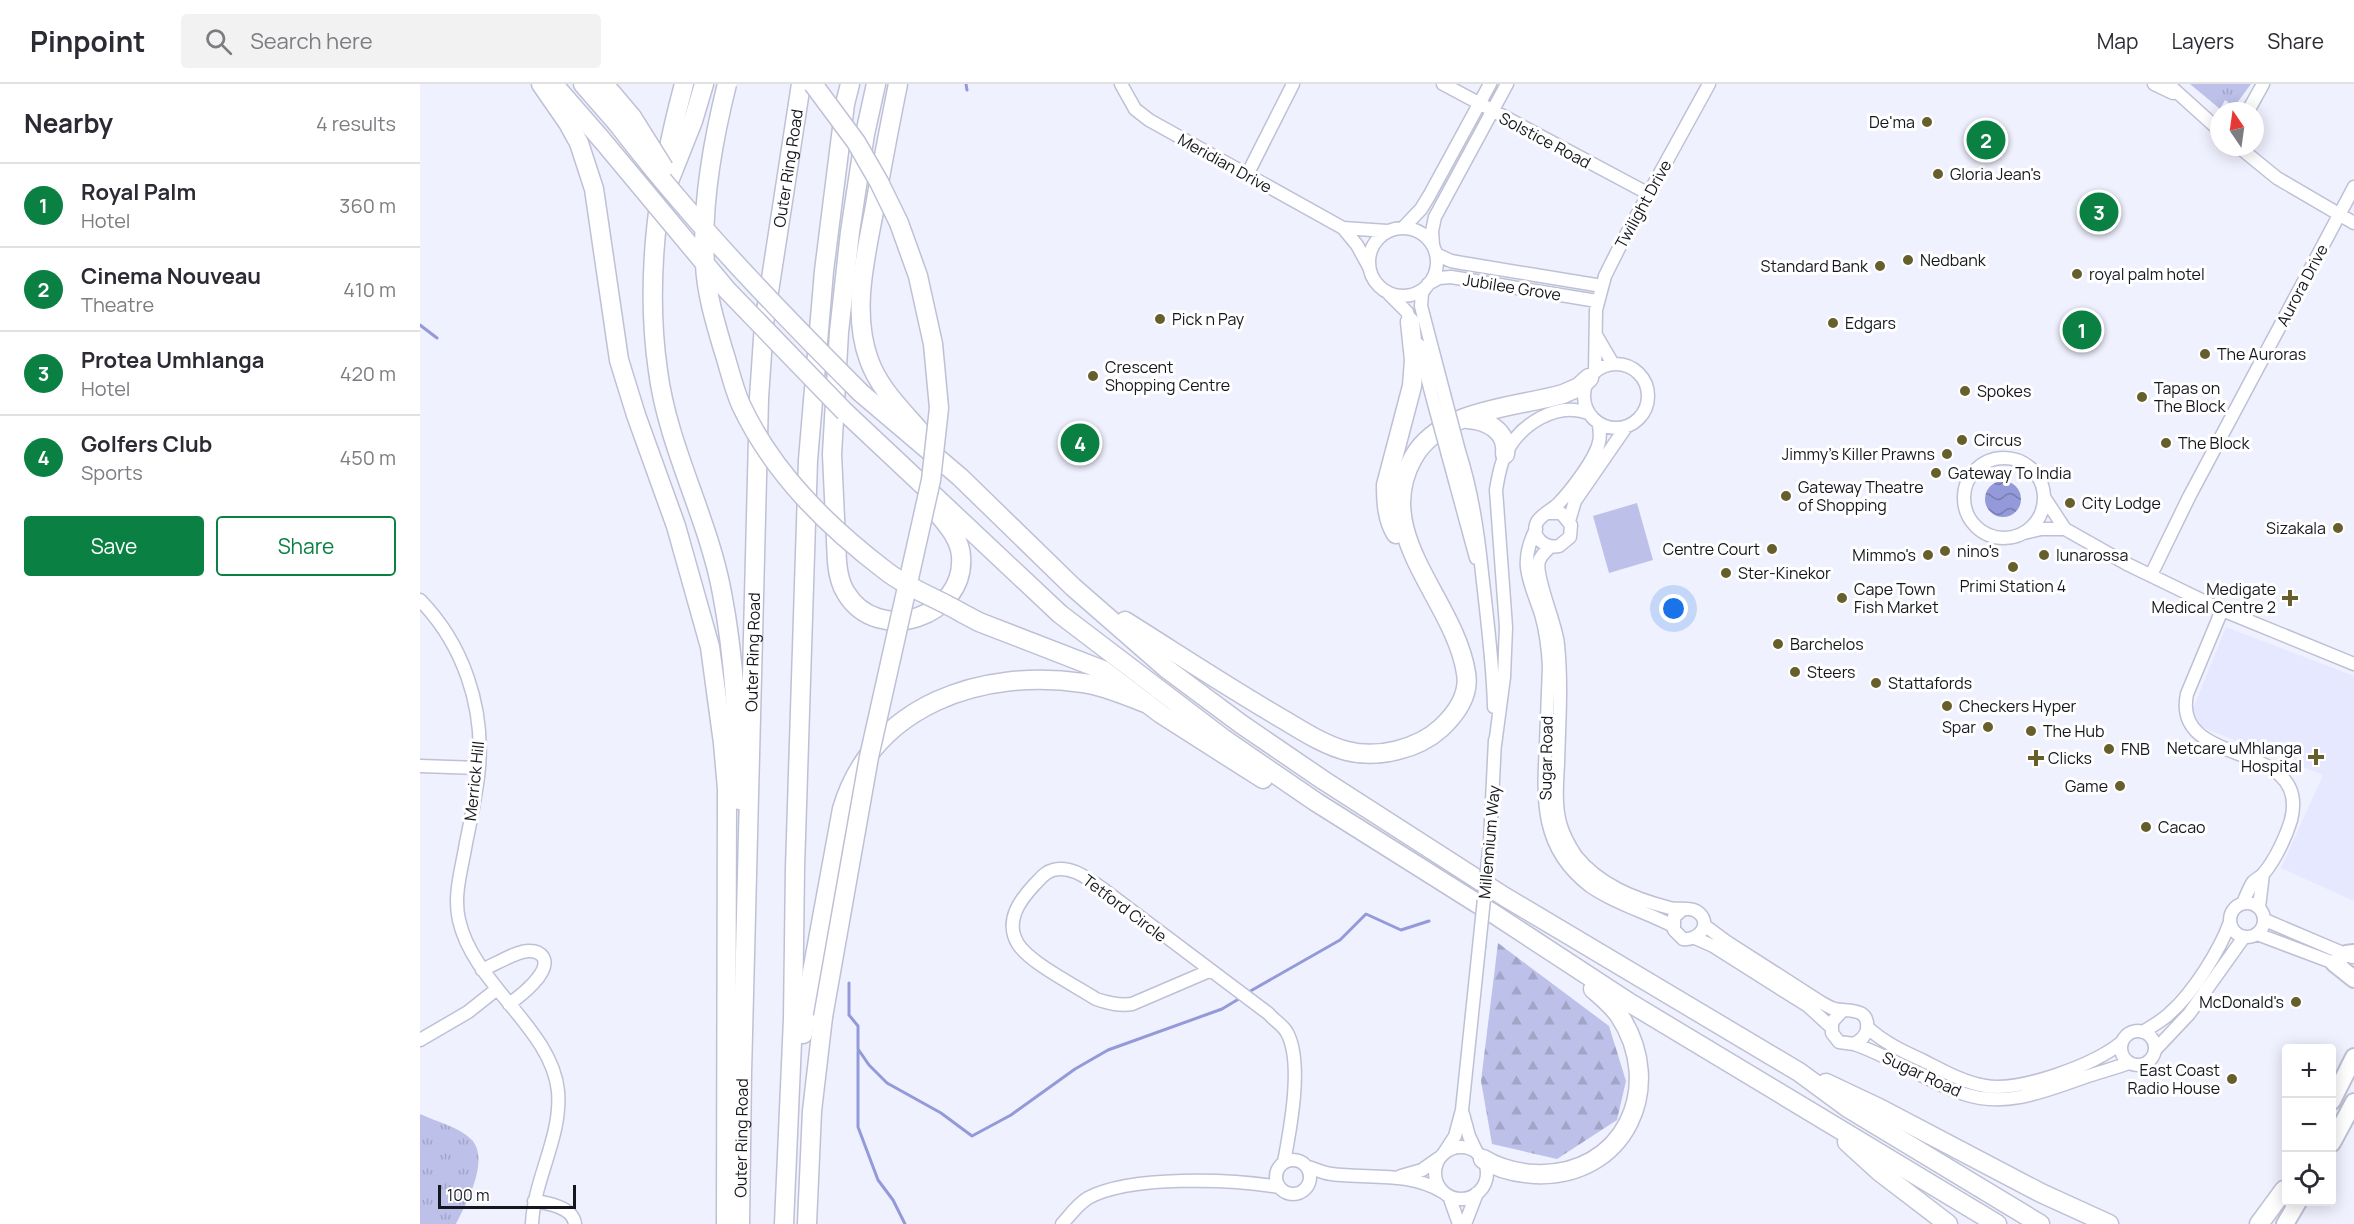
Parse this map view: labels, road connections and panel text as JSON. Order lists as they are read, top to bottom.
{
  "streets": {
    "highway": ["Outer Ring Road"],
    "street": [
      "Solstice Road",
      "Meridian Drive",
      "Twilight Drive",
      "Aurora Drive",
      "Jubilee Grove",
      "Sugar Road",
      "Merrick Hill",
      "Millennium Way",
      "Tetford Circle"
    ]
  },
  "crossings": [
    ["Solstice Road", "Twilight Drive"],
    ["Meridian Drive", "Jubilee Grove"],
    ["Meridian Drive", "Millennium Way"],
    ["Twilight Drive", "Jubilee Grove"],
    ["Jubilee Grove", "Millennium Way"]
  ],
  "places": {
    "other": [
      "De'ma",
      "Gloria Jean's",
      "Nedbank",
      "Standard Bank",
      "royal palm hotel",
      "Pick n Pay",
      "Edgars",
      "The Auroras",
      "Crescent Shopping Centre",
      "Spokes",
      "Tapas on The Block",
      "Circus",
      "The Block",
      "Jimmy's Killer Prawns",
      "Gateway To India",
      "Gateway Theatre of Shopping",
      "City Lodge",
      "Sizakala",
      "Centre Court",
      "nino's",
      "Mimmo's",
      "lunarossa",
      "Primi Station 4",
      "Ster-Kinekor",
      "Cape Town Fish Market",
      "Barchelos",
      "Steers",
      "Stattafords",
      "Checkers Hyper",
      "Spar",
      "The Hub",
      "FNB",
      "Game",
      "Cacao",
      "McDonald's",
      "East Coast Radio House"
    ],
    "health": ["Medigate Medical Centre 2", "Netcare uMhlanga Hospital", "Clicks"]
  },
  "scale_bar": "100 m",
  "north": "top",
  "page": {
    "header": "Pinpoint",
    "search": "Search here",
    "nav": ["Map", "Layers", "Share"],
    "heading": ["Nearby", "4 results"],
    "pins": [
      "2",
      "3",
      "1",
      "4"
    ],
    "list": [
      {
        "mark": "1",
        "name": "Royal Palm",
        "note": "Hotel",
        "value": "360 m"
      },
      {
        "mark": "2",
        "name": "Cinema Nouveau",
        "note": "Theatre",
        "value": "410 m"
      },
      {
        "mark": "3",
        "name": "Protea Umhlanga",
        "note": "Hotel",
        "value": "420 m"
      },
      {
        "mark": "4",
        "name": "Golfers Club",
        "note": "Sports",
        "value": "450 m"
      }
    ],
    "buttons": ["Save", "Share"],
    "map_buttons": ["+", "−"],
    "scale": "100 m"
  }
}
